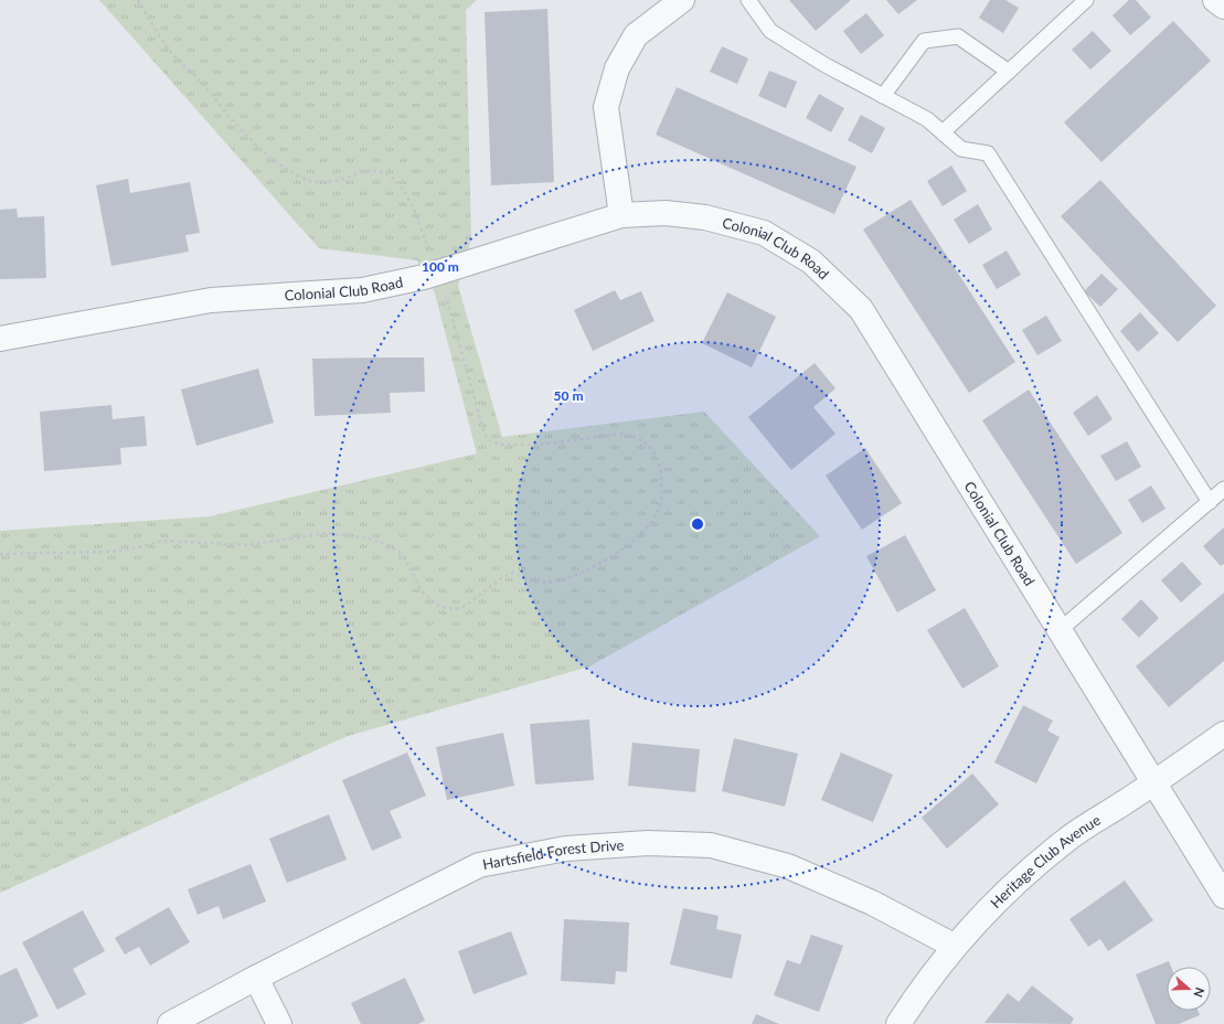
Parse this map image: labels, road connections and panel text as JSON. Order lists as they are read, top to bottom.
{
  "streets": {
    "street": ["Colonial Club Road", "Hartsfield Forest Drive", "Heritage Club Avenue"]
  },
  "crossings": [
    ["Colonial Club Road", "Heritage Club Avenue"],
    ["Hartsfield Forest Drive", "Heritage Club Avenue"]
  ],
  "north": "right",
  "rings": ["100 m", "50 m"]
}
